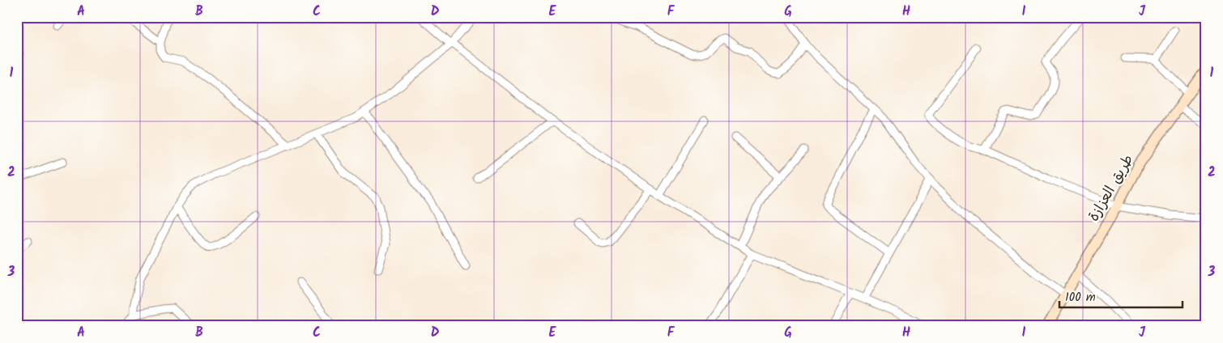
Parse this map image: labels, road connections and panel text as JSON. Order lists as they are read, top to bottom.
{
  "streets": {
    "street": ["طريق العزازة"]
  },
  "scale_bar": "100 m",
  "grid": {
    "columns": [
      "A",
      "B",
      "C",
      "D",
      "E",
      "F",
      "G",
      "H",
      "I",
      "J"
    ],
    "rows": ["1", "2", "3"]
  }
}
